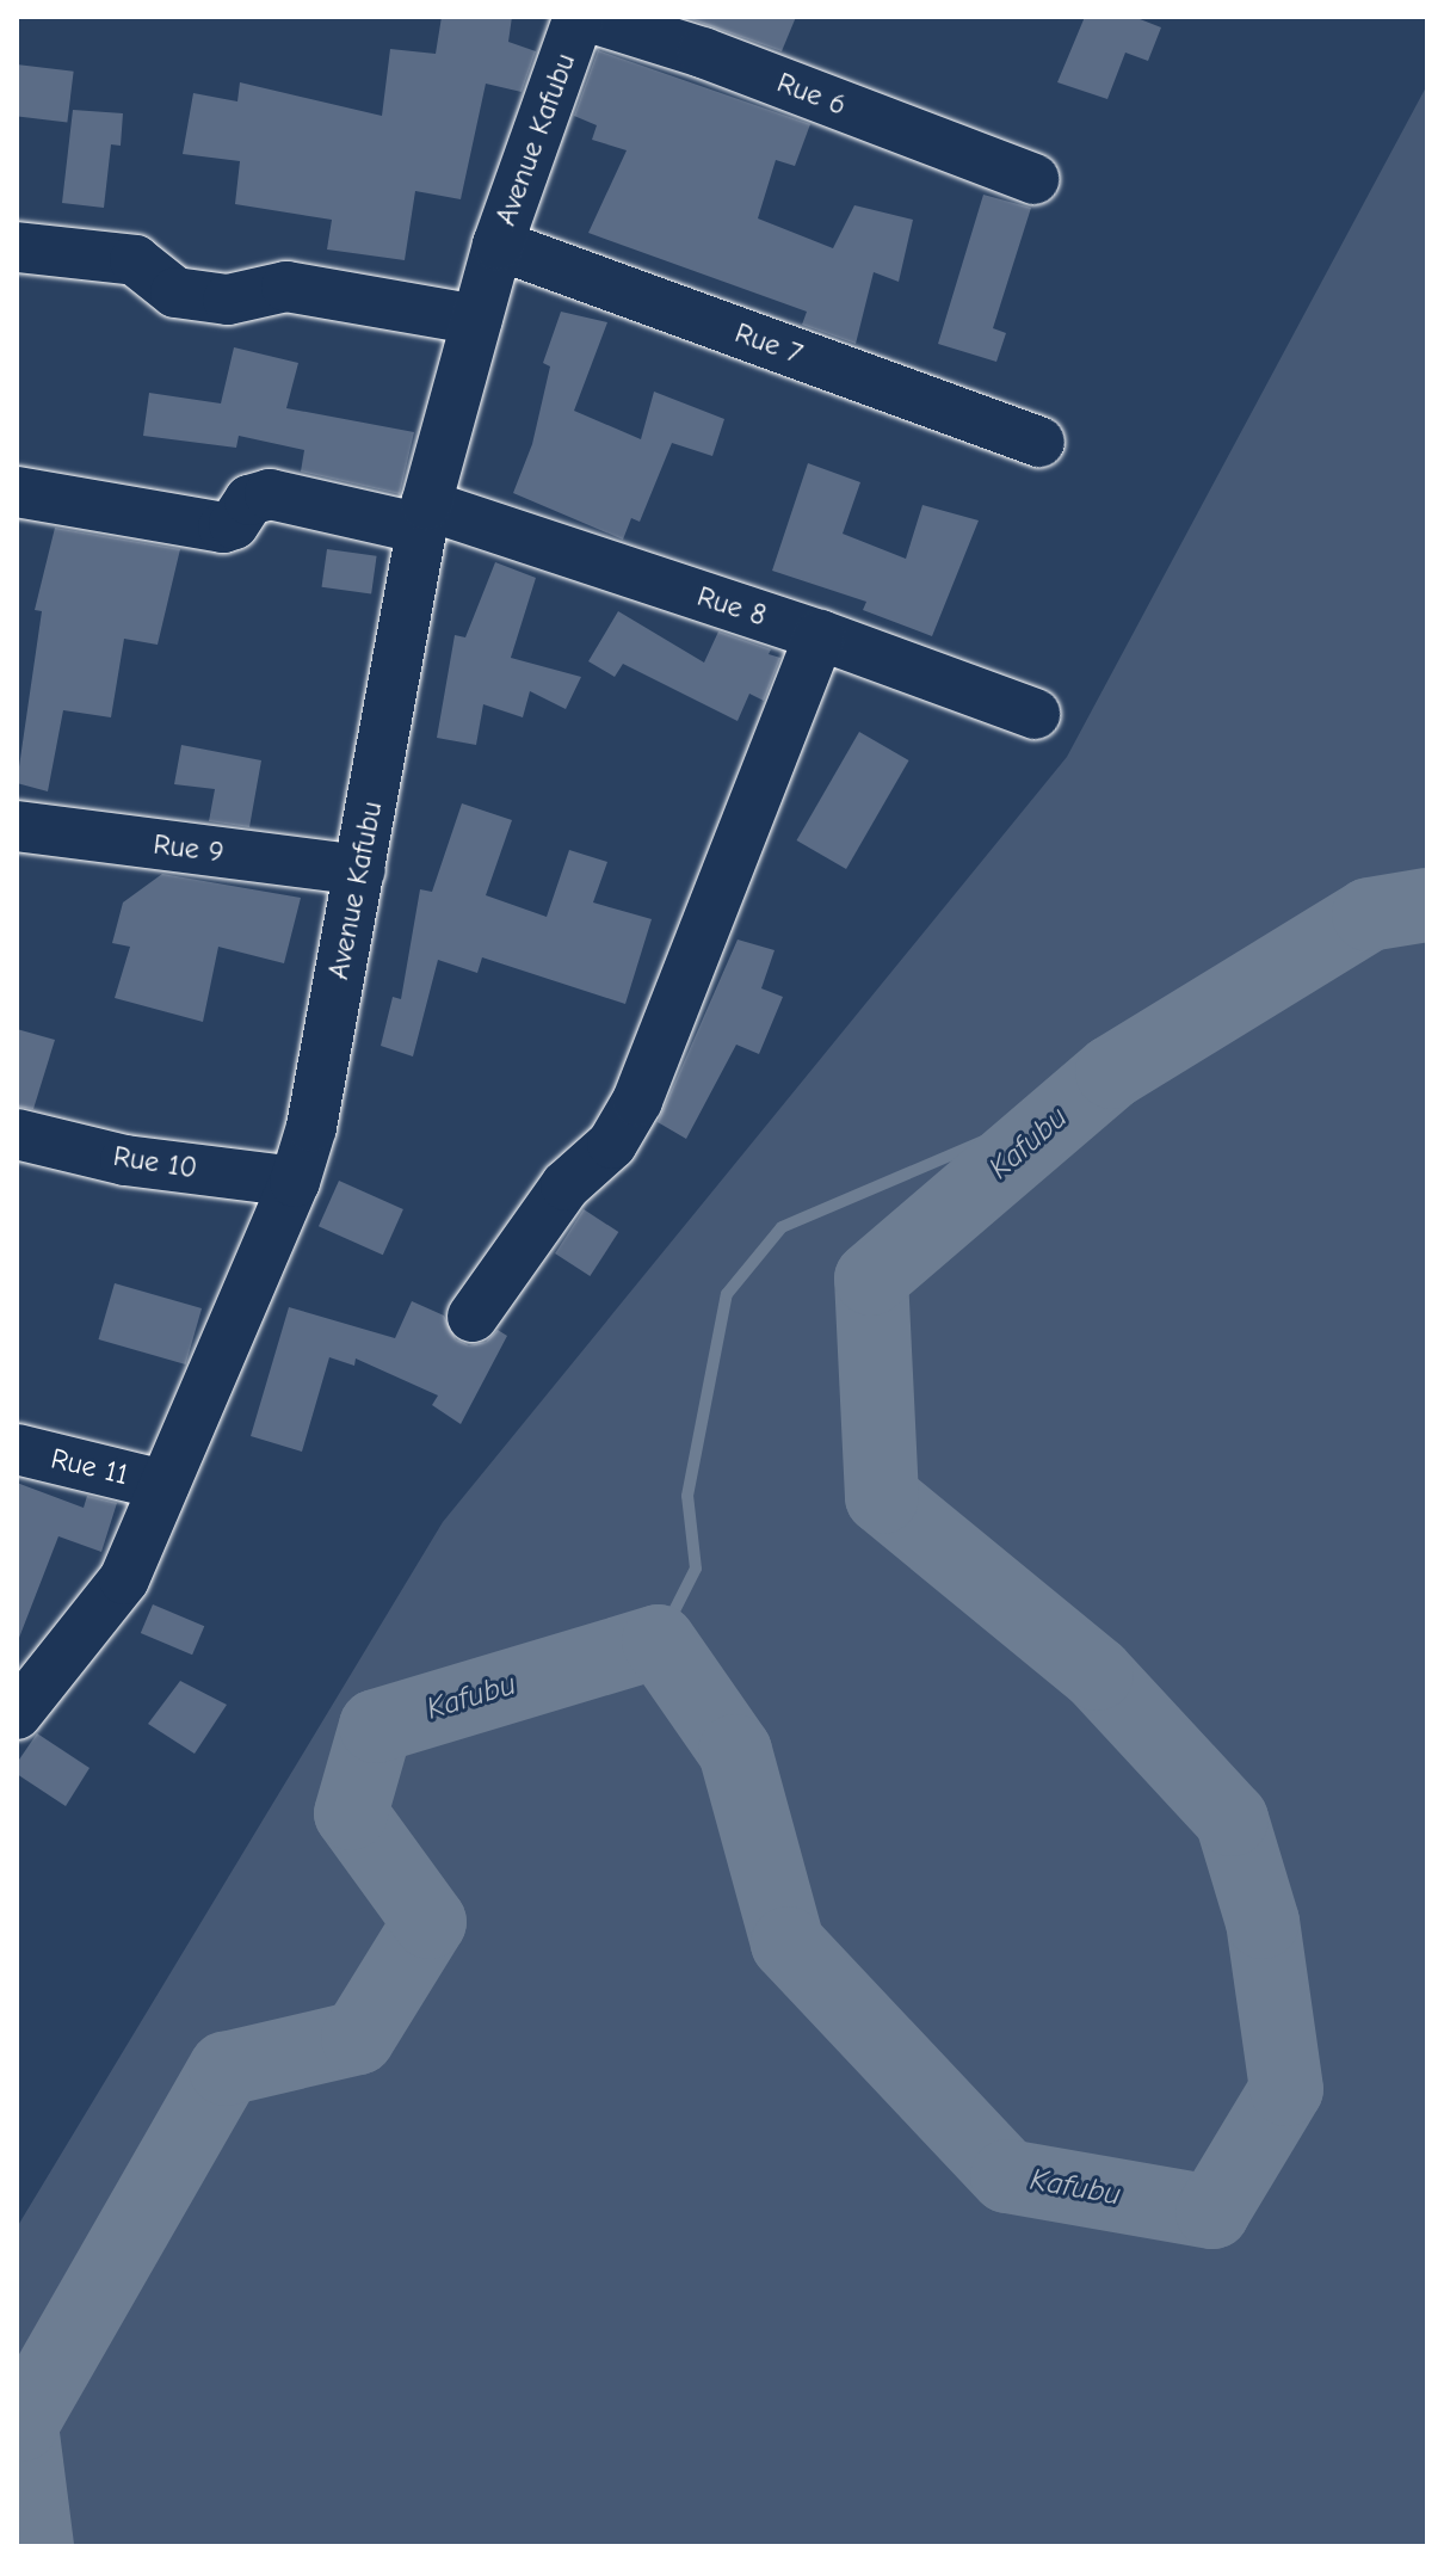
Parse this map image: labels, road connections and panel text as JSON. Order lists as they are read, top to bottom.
{
  "streets": {
    "street": [
      "Rue 6",
      "Avenue Kafubu",
      "Rue 7",
      "Rue 8",
      "Rue 9",
      "Rue 10",
      "Rue 11"
    ]
  },
  "crossings": [
    ["Avenue Kafubu", "Rue 7"],
    ["Avenue Kafubu", "Rue 8"],
    ["Avenue Kafubu", "Rue 9"],
    ["Avenue Kafubu", "Rue 10"],
    ["Avenue Kafubu", "Rue 11"]
  ],
  "water": ["Kafubu"]
}
